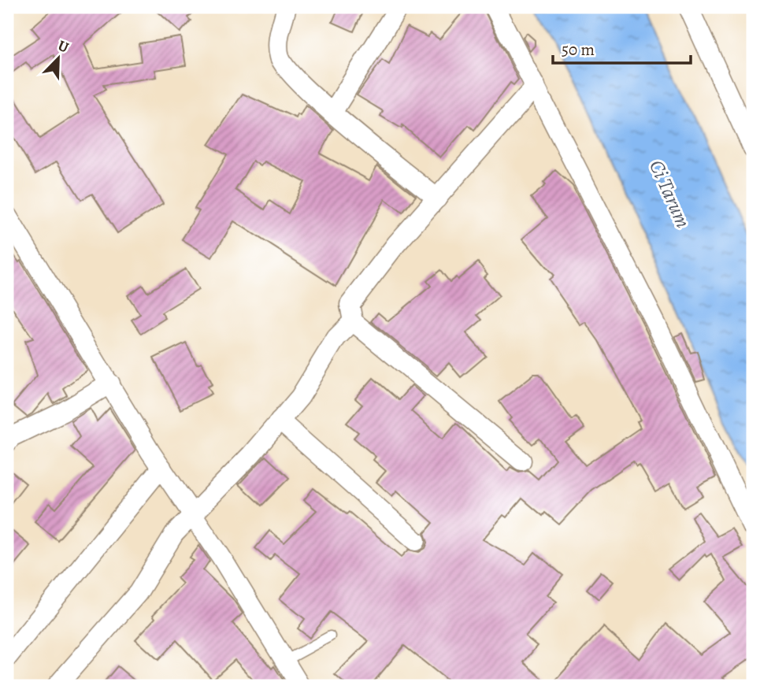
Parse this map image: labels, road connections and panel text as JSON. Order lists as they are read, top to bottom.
{
  "water": ["Ci Tarum"],
  "scale_bar": "50 m",
  "north": "top right"
}
